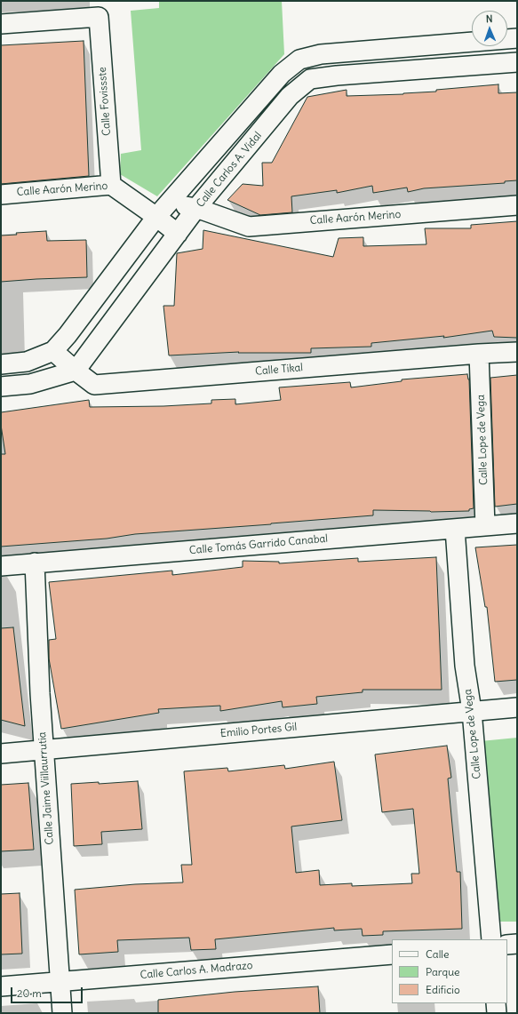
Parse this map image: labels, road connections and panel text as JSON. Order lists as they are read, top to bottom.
{
  "streets": {
    "street": [
      "Calle Fovissste",
      "Calle Carlos A. Vidal",
      "Calle Aarón Merino",
      "Calle Tikal",
      "Calle Lope de Vega",
      "Calle Tomás Garrido Canabal",
      "Emilio Portes Gil",
      "Calle Jaime Viillaurrutia",
      "Calle Carlos A. Madrazo"
    ]
  },
  "crossings": [
    ["Calle Fovissste", "Calle Aarón Merino"],
    ["Calle Carlos A. Vidal", "Calle Aarón Merino"],
    ["Calle Carlos A. Vidal", "Calle Tikal"],
    ["Calle Tikal", "Calle Lope de Vega"],
    ["Calle Lope de Vega", "Calle Tomás Garrido Canabal"],
    ["Calle Lope de Vega", "Emilio Portes Gil"],
    ["Calle Tomás Garrido Canabal", "Calle Jaime Viillaurrutia"],
    ["Emilio Portes Gil", "Calle Jaime Viillaurrutia"],
    ["Calle Jaime Viillaurrutia", "Calle Carlos A. Madrazo"]
  ],
  "legend": ["Calle", "Parque", "Edificio"],
  "scale_bar": "20 m",
  "north": "top"
}
